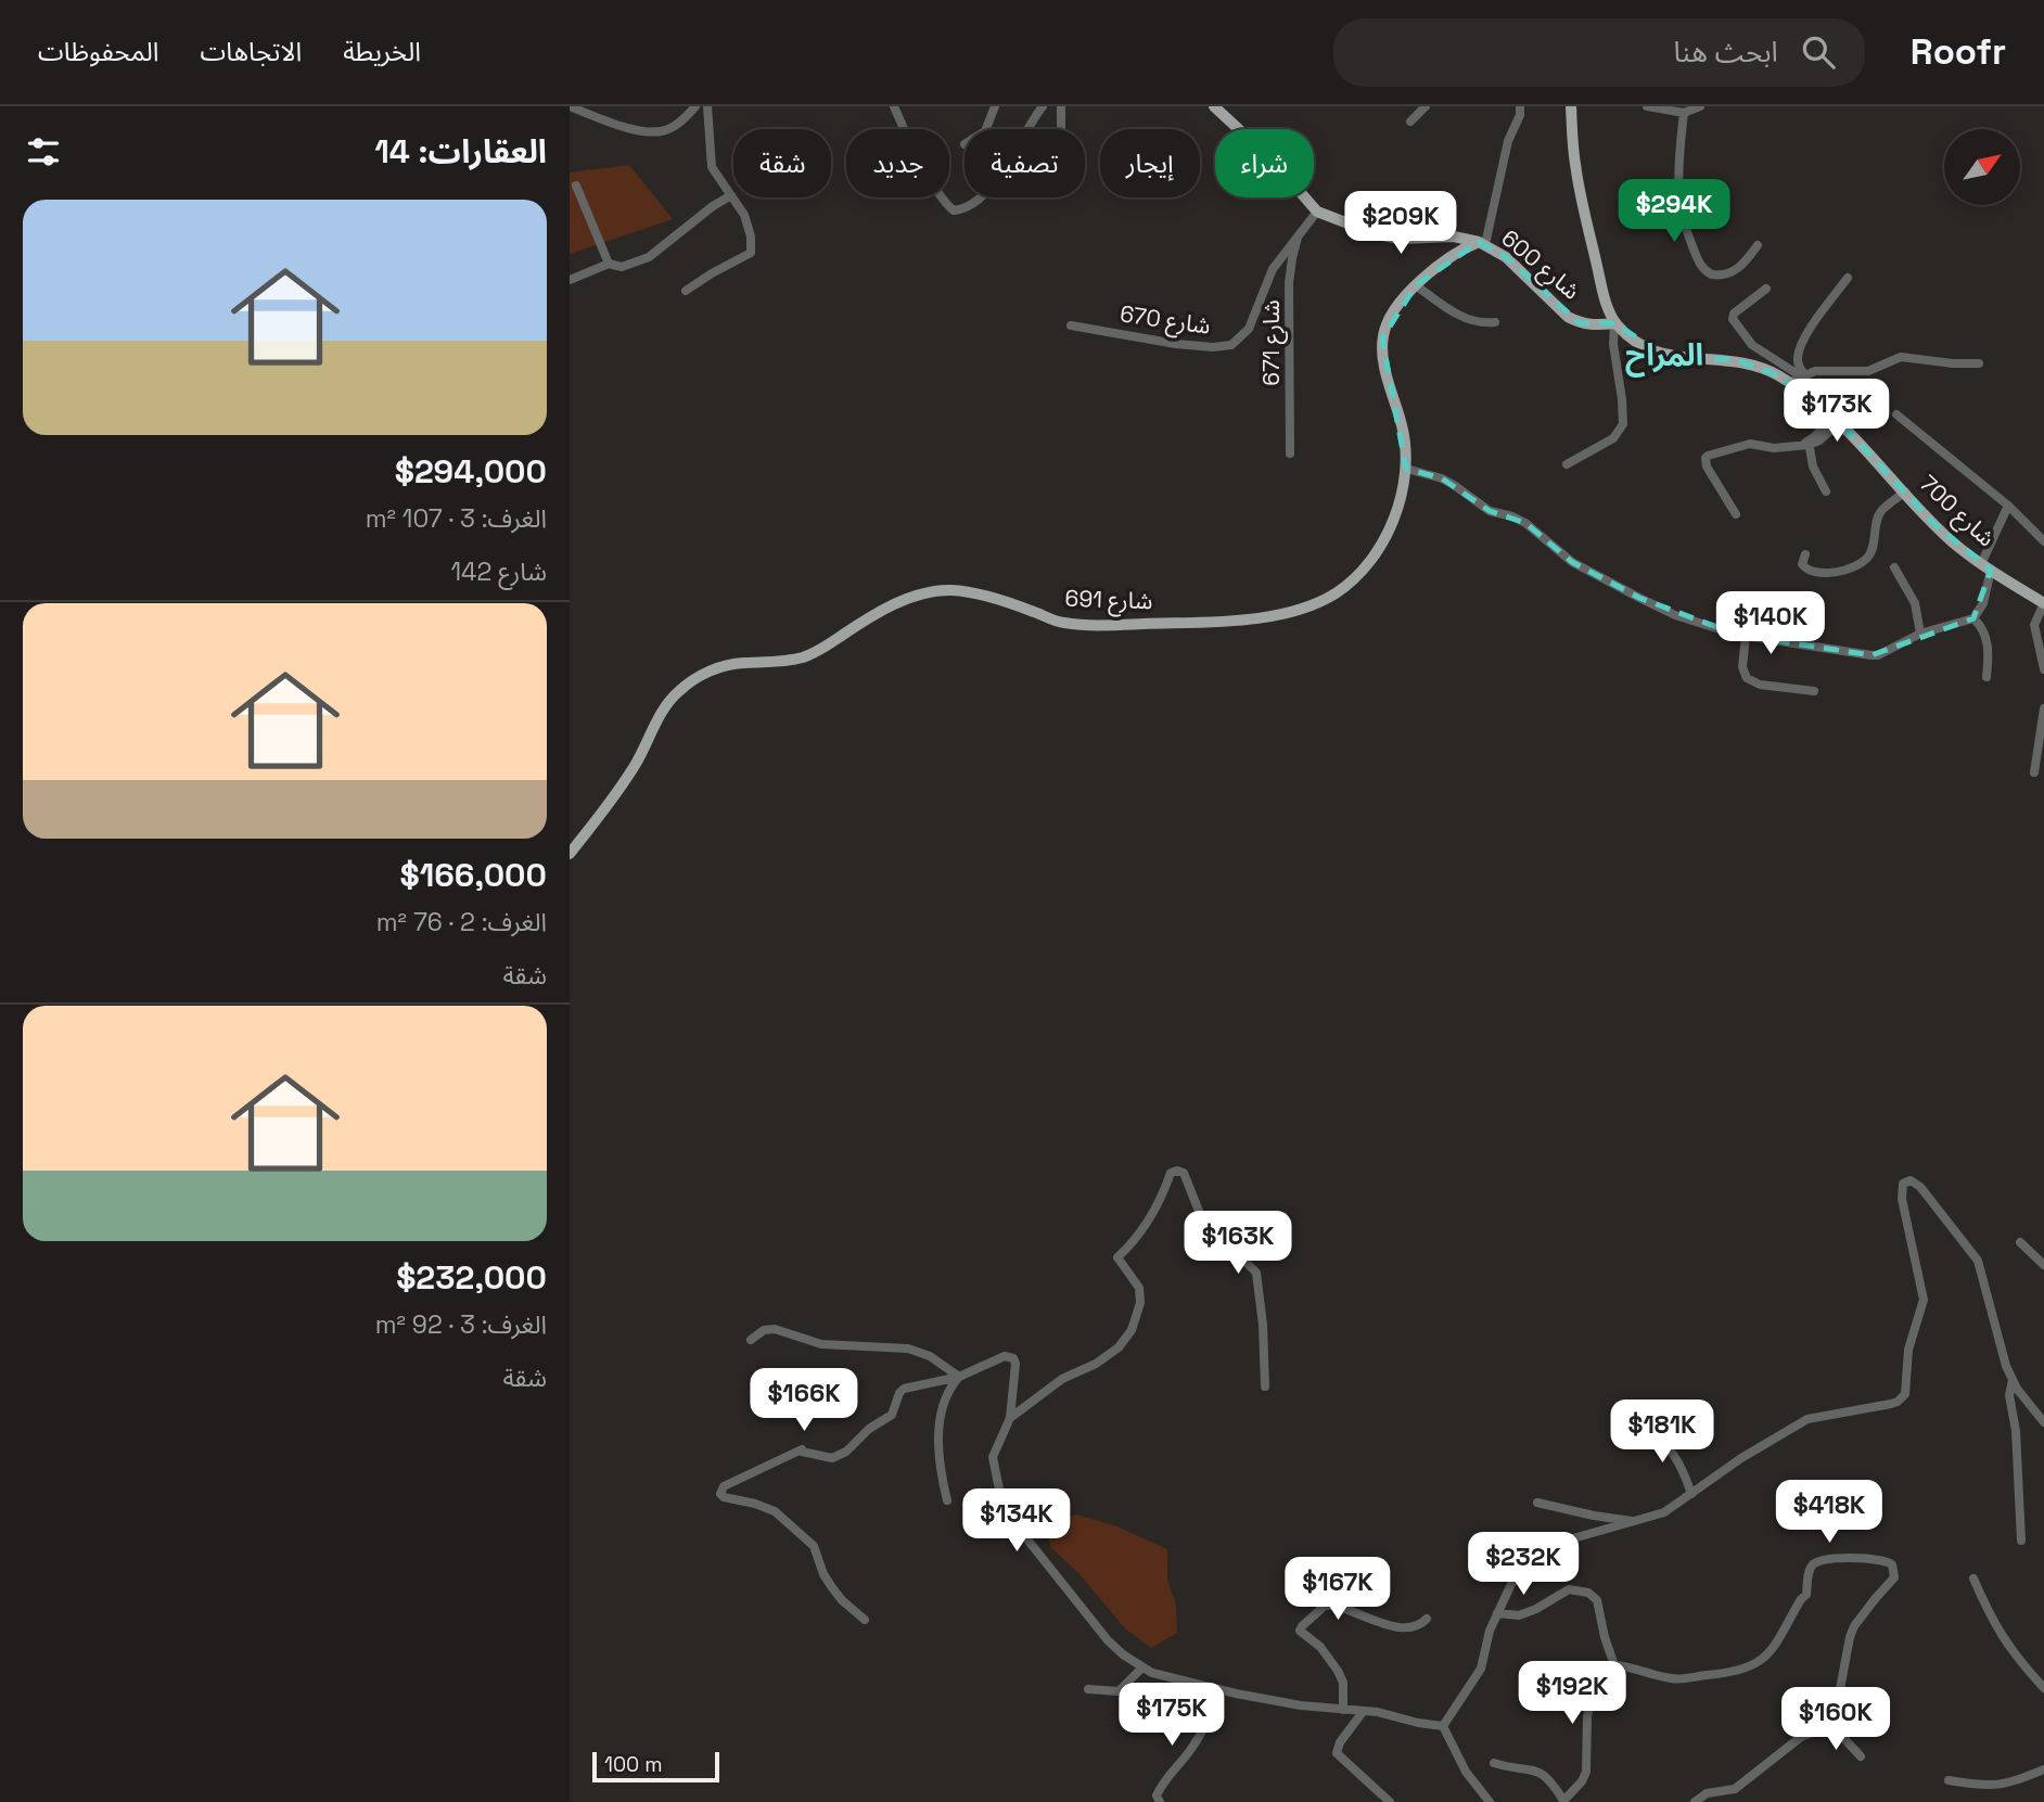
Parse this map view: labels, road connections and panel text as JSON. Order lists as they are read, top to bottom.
{
  "streets": {
    "main road": ["شارع 600", "شارع 700", "شارع 691"],
    "street": ["شارع 670", "شارع 671"]
  },
  "crossings": [
    ["شارع 600", "شارع 670"],
    ["شارع 600", "شارع 700"],
    ["شارع 600", "شارع 691"],
    ["شارع 670", "شارع 671"]
  ],
  "districts": ["المراح"],
  "scale_bar": "100 m",
  "north": "top right",
  "page": {
    "header": "Roofr",
    "search": "ابحث هنا",
    "nav": ["الخريطة", "الاتجاهات", "المحفوظات"],
    "heading": "العقارات: 14",
    "chip": [
      "شراء",
      "إيجار",
      "تصفية",
      "جديد",
      "شقة"
    ],
    "price": [
      "$294K",
      "$209K",
      "$173K",
      "$140K",
      "$163K",
      "$166K",
      "$181K",
      "$418K",
      "$134K",
      "$232K",
      "$167K",
      "$192K",
      "$175K",
      "$160K"
    ],
    "list": [
      {
        "name": "$294,000",
        "note": "الغرف: 3 · 107 m² · شارع 142"
      },
      {
        "name": "$166,000",
        "note": "الغرف: 2 · 76 m² · شقة"
      },
      {
        "name": "$232,000",
        "note": "الغرف: 3 · 92 m² · شقة"
      }
    ],
    "scale": "100 m"
  }
}
